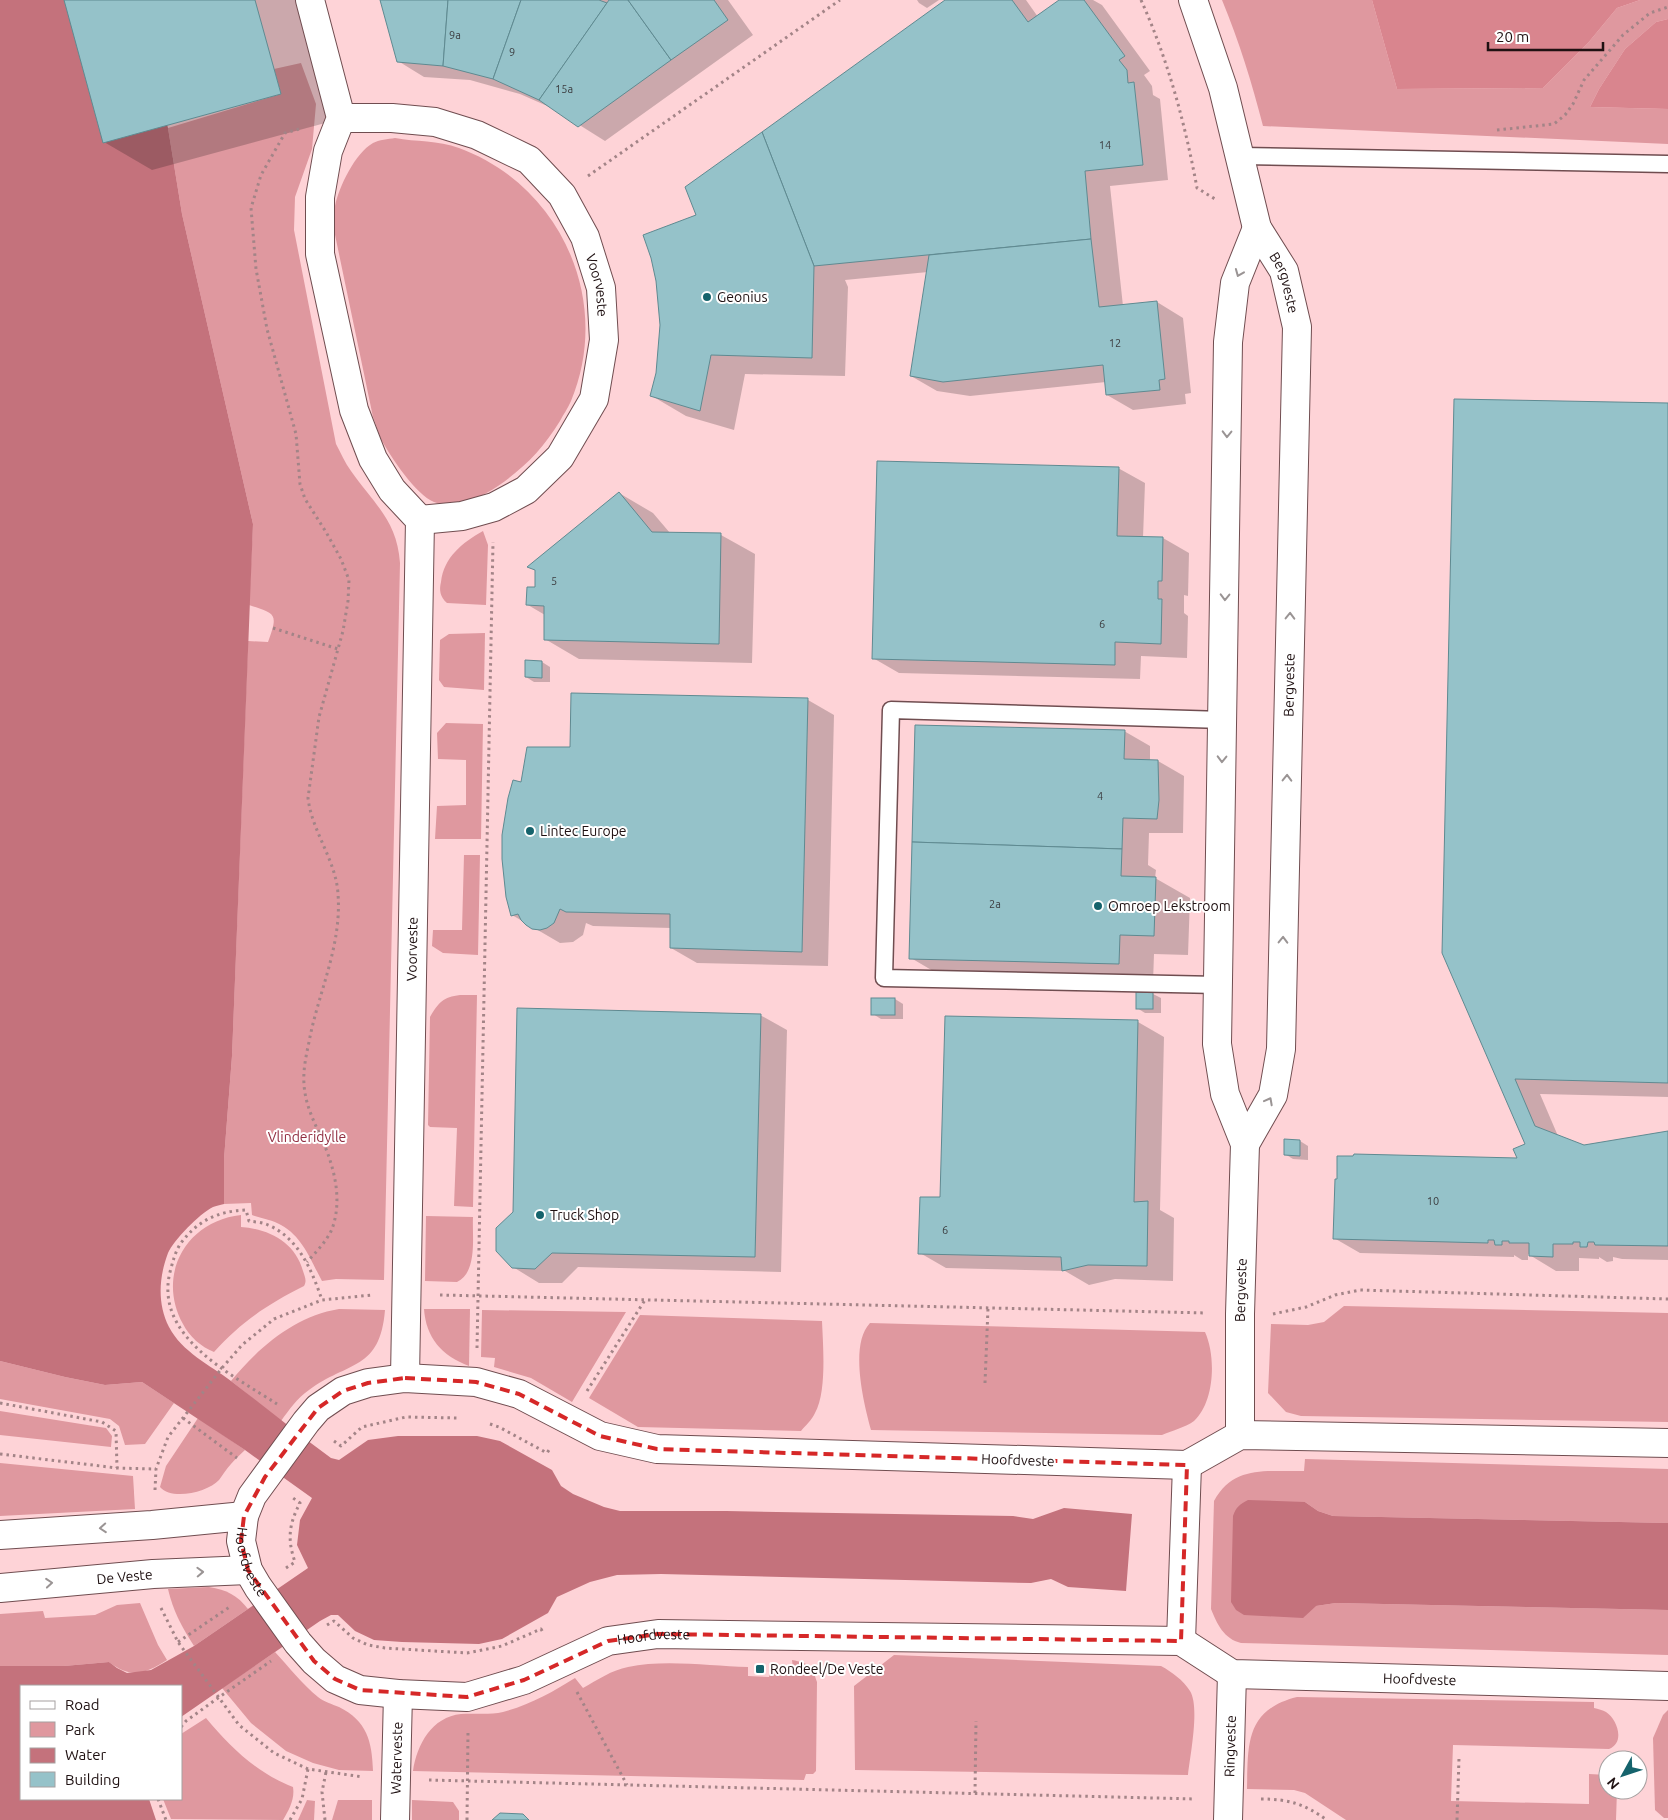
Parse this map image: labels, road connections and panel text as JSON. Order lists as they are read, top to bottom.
{
  "streets": {
    "street": [
      "Bergveste",
      "Voorveste",
      "Hoofdveste",
      "De Veste",
      "Ringveste",
      "Waterveste"
    ]
  },
  "crossings": [
    ["Voorveste", "Hoofdveste"],
    ["Hoofdveste", "De Veste"],
    ["Hoofdveste", "Ringveste"],
    ["Hoofdveste", "Waterveste"]
  ],
  "parks": ["Vlinderidylle"],
  "places": {
    "other": [
      "Geonius",
      "Lintec Europe",
      "Omroep Lekstroom",
      "Truck Shop"
    ],
    "transit": ["Rondeel/De Veste"]
  },
  "house_numbers": [
    "9a",
    "9",
    "15a",
    "14",
    "12",
    "5",
    "6",
    "4",
    "2a",
    "10",
    "6"
  ],
  "legend": [
    "Road",
    "Park",
    "Water",
    "Building"
  ],
  "scale_bar": "20 m",
  "north": "bottom left"
}
